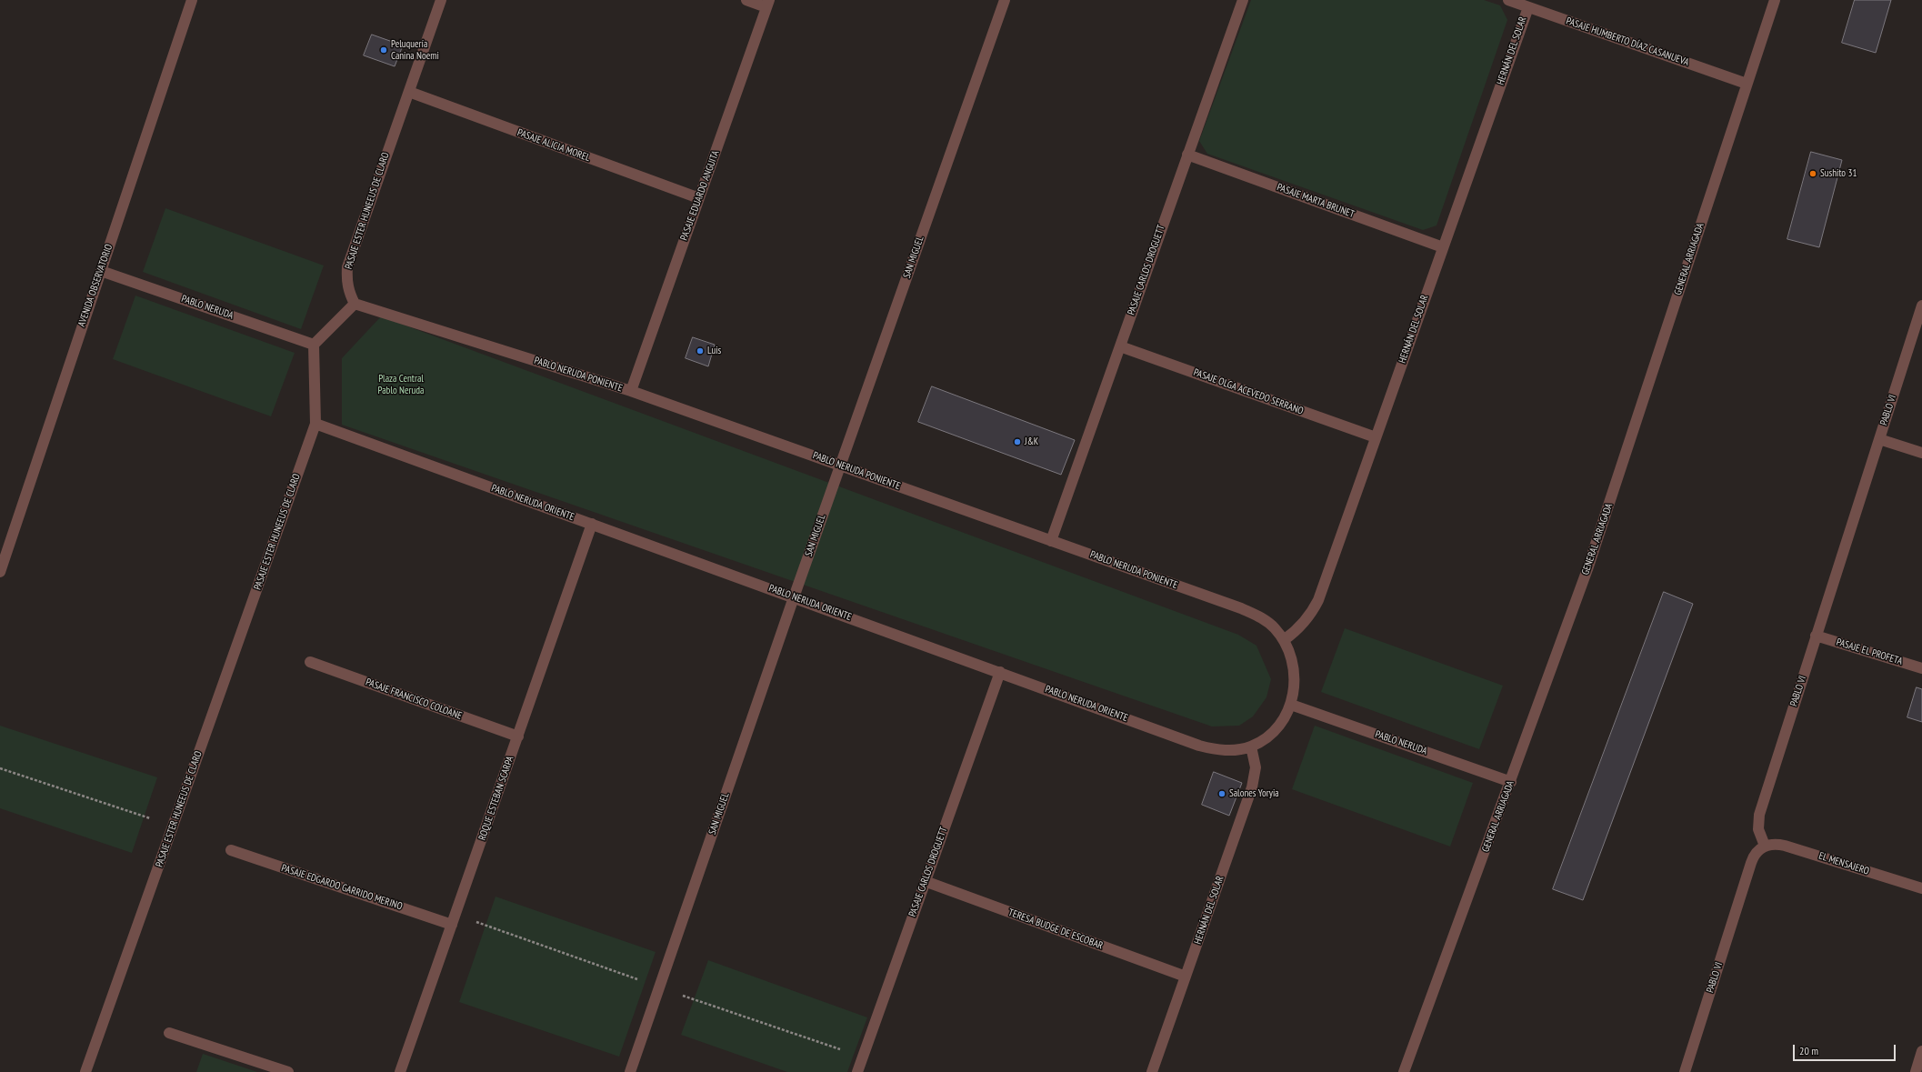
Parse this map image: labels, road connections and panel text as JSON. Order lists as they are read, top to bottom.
{
  "streets": {
    "street": [
      "PASAJE HUMBERTO DÍAZ CASANUEVA",
      "HERNÁN DEL SOLAR",
      "PASAJE ALICIA MOREL",
      "PASAJE EDUARDO ANGUITA",
      "PASAJE MARTA BRUNET",
      "PASAJE ESTER HUNEEUS DE CLARO",
      "SAN MIGUEL",
      "GENERAL ARRIAGADA",
      "PASAJE CARLOS DROGUETT",
      "AVENIDA OBSERVATORIO",
      "PABLO NERUDA",
      "PABLO NERUDA PONIENTE",
      "PASAJE OLGA ACEVEDO SERRANO",
      "PABLO VI",
      "PABLO NERUDA ORIENTE",
      "PASAJE EL PROFETA",
      "PASAJE FRANCISCO COLOANE",
      "ROQUE ESTEBAN SCARPA",
      "EL MENSAJERO",
      "PASAJE EDGARDO GARRIDO MERINO",
      "TERESA BUDGE DE ESCOBAR"
    ]
  },
  "crossings": [
    ["PASAJE HUMBERTO DÍAZ CASANUEVA", "HERNÁN DEL SOLAR"],
    ["PASAJE HUMBERTO DÍAZ CASANUEVA", "GENERAL ARRIAGADA"],
    ["HERNÁN DEL SOLAR", "PASAJE MARTA BRUNET"],
    ["HERNÁN DEL SOLAR", "PABLO NERUDA PONIENTE"],
    ["HERNÁN DEL SOLAR", "PASAJE OLGA ACEVEDO SERRANO"],
    ["HERNÁN DEL SOLAR", "PABLO NERUDA ORIENTE"],
    ["HERNÁN DEL SOLAR", "TERESA BUDGE DE ESCOBAR"],
    ["PASAJE ALICIA MOREL", "PASAJE EDUARDO ANGUITA"],
    ["PASAJE ALICIA MOREL", "PASAJE ESTER HUNEEUS DE CLARO"],
    ["PASAJE EDUARDO ANGUITA", "PABLO NERUDA PONIENTE"],
    ["PASAJE MARTA BRUNET", "PASAJE CARLOS DROGUETT"],
    ["PASAJE ESTER HUNEEUS DE CLARO", "PABLO NERUDA"],
    ["PASAJE ESTER HUNEEUS DE CLARO", "PABLO NERUDA PONIENTE"],
    ["PASAJE ESTER HUNEEUS DE CLARO", "PABLO NERUDA ORIENTE"],
    ["SAN MIGUEL", "PABLO NERUDA PONIENTE"],
    ["SAN MIGUEL", "PABLO NERUDA ORIENTE"],
    ["GENERAL ARRIAGADA", "PABLO NERUDA"],
    ["PASAJE CARLOS DROGUETT", "PABLO NERUDA PONIENTE"],
    ["PASAJE CARLOS DROGUETT", "PASAJE OLGA ACEVEDO SERRANO"],
    ["PASAJE CARLOS DROGUETT", "PABLO NERUDA ORIENTE"],
    ["PASAJE CARLOS DROGUETT", "TERESA BUDGE DE ESCOBAR"],
    ["AVENIDA OBSERVATORIO", "PABLO NERUDA"],
    ["PABLO NERUDA", "PABLO NERUDA PONIENTE"],
    ["PABLO NERUDA", "PABLO NERUDA ORIENTE"],
    ["PABLO NERUDA PONIENTE", "PABLO NERUDA ORIENTE"],
    ["PABLO VI", "PASAJE EL PROFETA"],
    ["PABLO VI", "EL MENSAJERO"],
    ["PABLO NERUDA ORIENTE", "ROQUE ESTEBAN SCARPA"],
    ["PASAJE FRANCISCO COLOANE", "ROQUE ESTEBAN SCARPA"],
    ["ROQUE ESTEBAN SCARPA", "PASAJE EDGARDO GARRIDO MERINO"]
  ],
  "parks": ["Plaza Central Pablo Neruda"],
  "places": [
    "Peluquería Canina Noemi",
    "Sushito 31",
    "Luis",
    "J&K",
    "Salones Yoryia"
  ],
  "scale_bar": "20 m"
}
